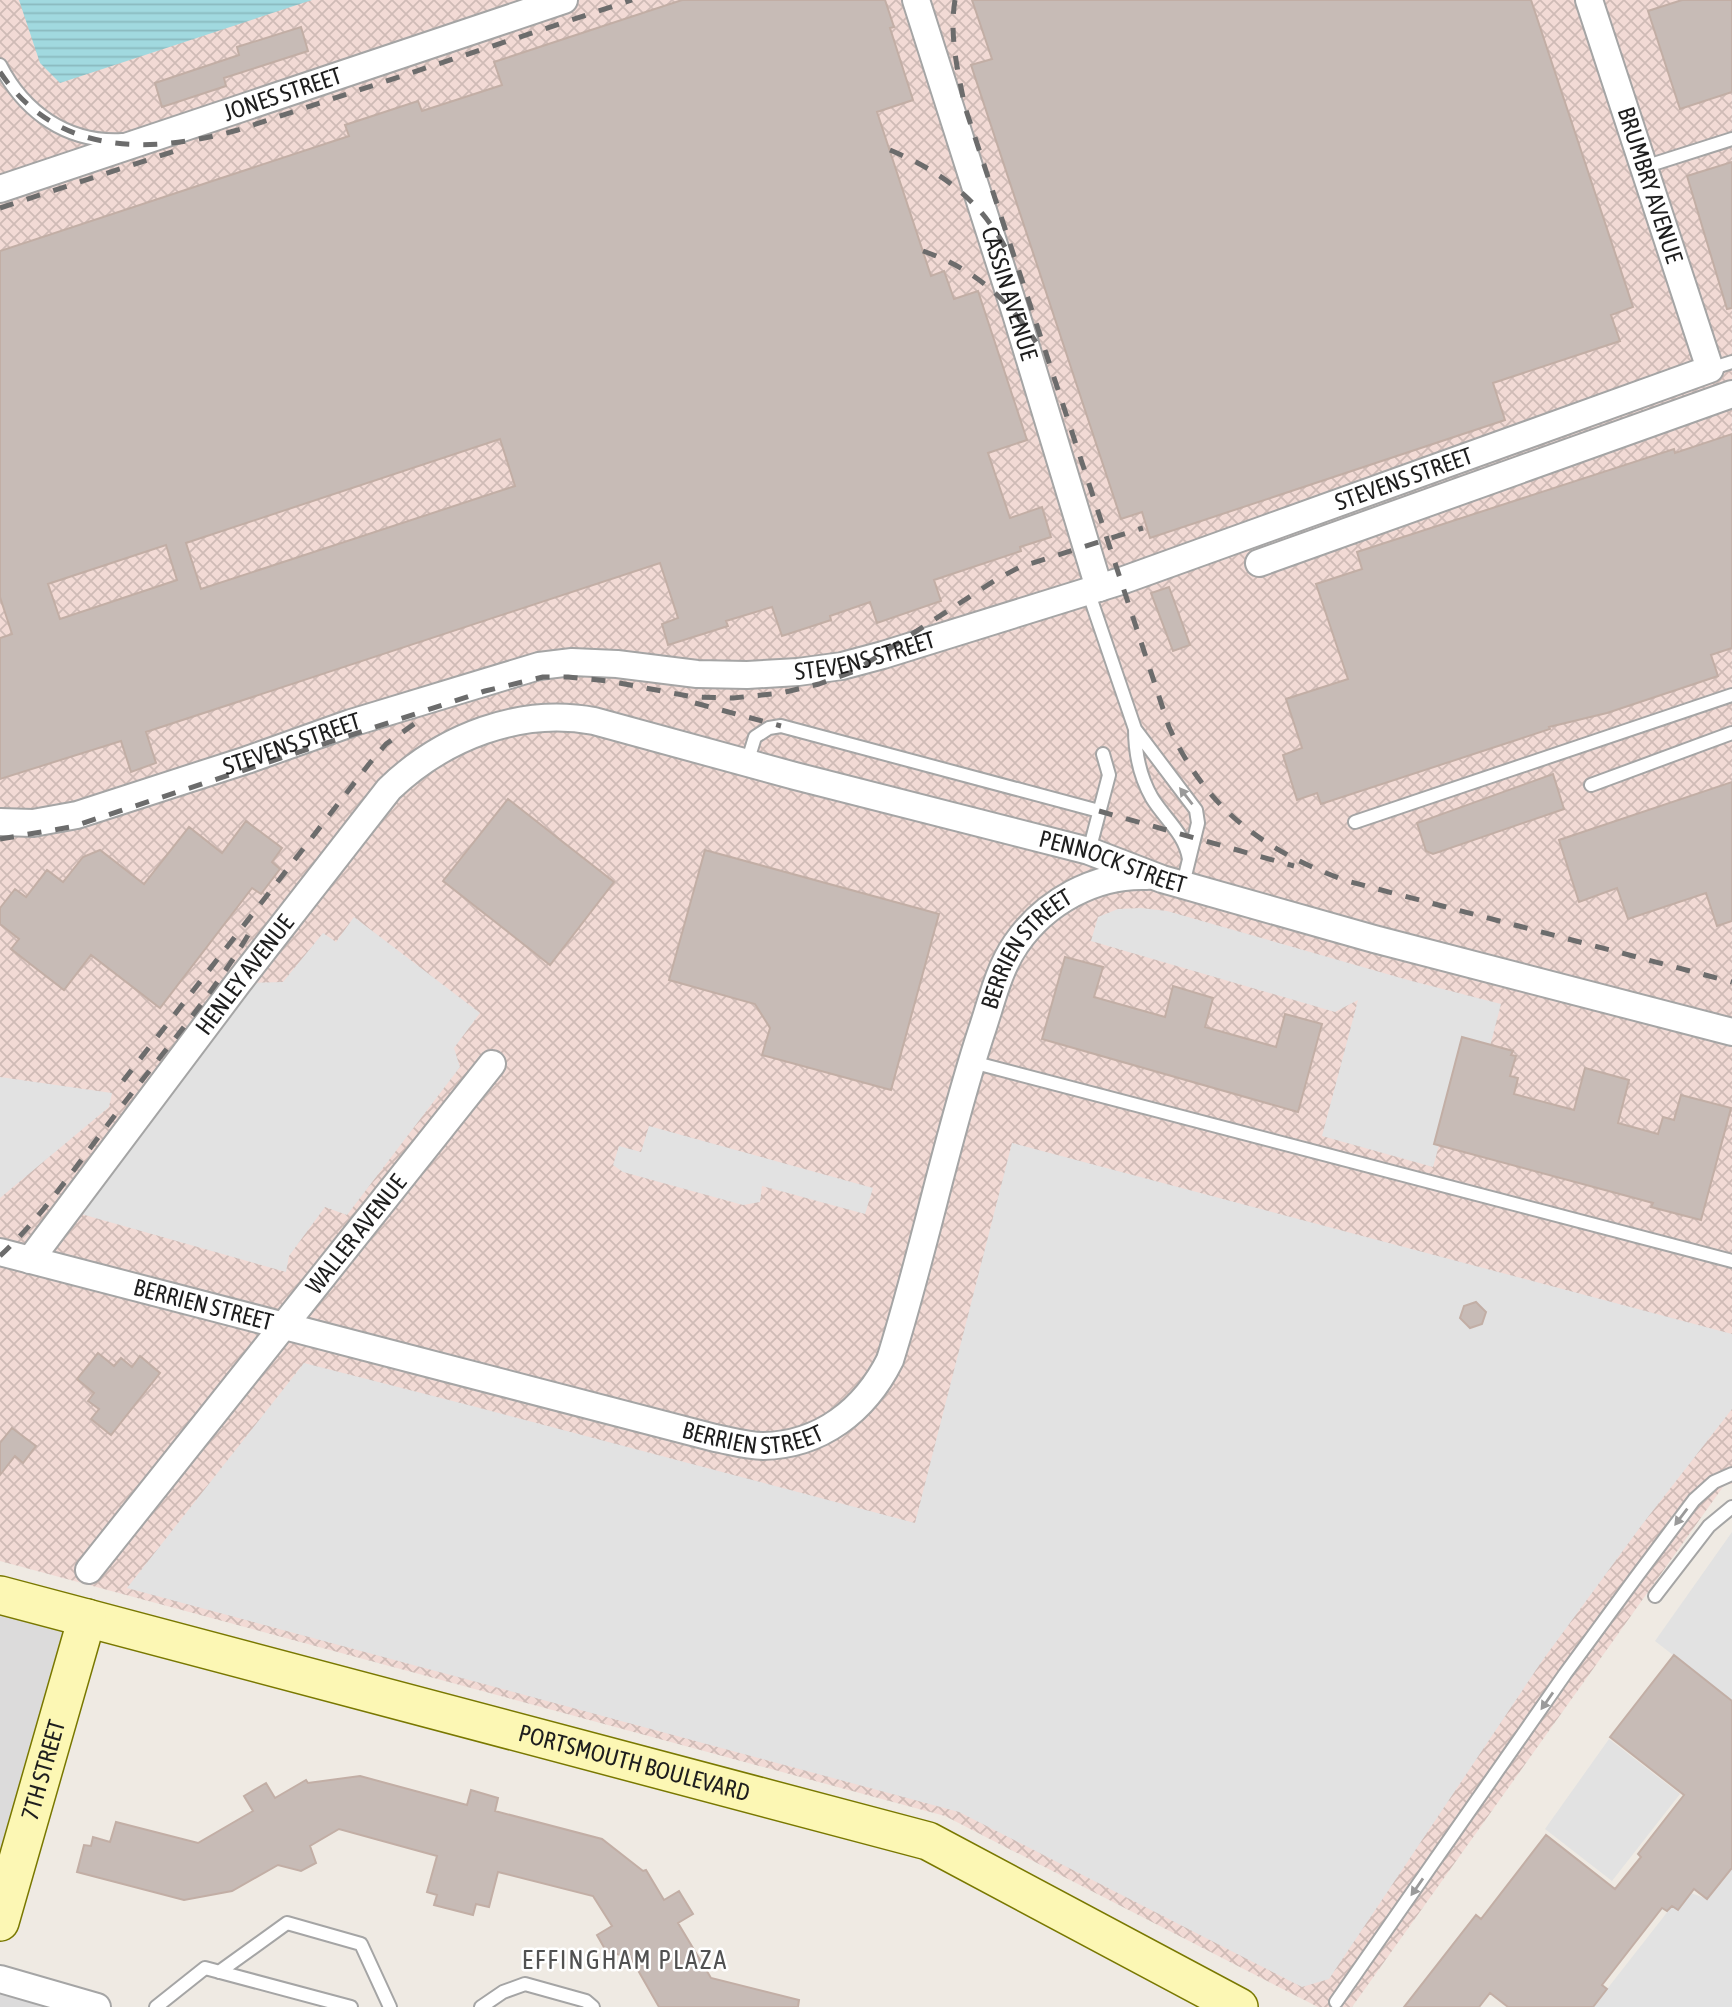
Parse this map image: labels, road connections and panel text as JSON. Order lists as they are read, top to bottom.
{
  "streets": {
    "main road": ["PORTSMOUTH BOULEVARD", "7TH STREET"],
    "street": [
      "JONES STREET",
      "BRUMBRY AVENUE",
      "CASSIN AVENUE",
      "STEVENS STREET",
      "PENNOCK STREET",
      "BERRIEN STREET",
      "HENLEY AVENUE",
      "WALLER AVENUE"
    ]
  },
  "crossings": [
    ["BRUMBRY AVENUE", "STEVENS STREET"],
    ["CASSIN AVENUE", "STEVENS STREET"],
    ["PENNOCK STREET", "BERRIEN STREET"],
    ["PENNOCK STREET", "HENLEY AVENUE"],
    ["BERRIEN STREET", "HENLEY AVENUE"],
    ["BERRIEN STREET", "WALLER AVENUE"],
    ["PORTSMOUTH BOULEVARD", "7TH STREET"]
  ],
  "districts": ["EFFINGHAM PLAZA"]
}
